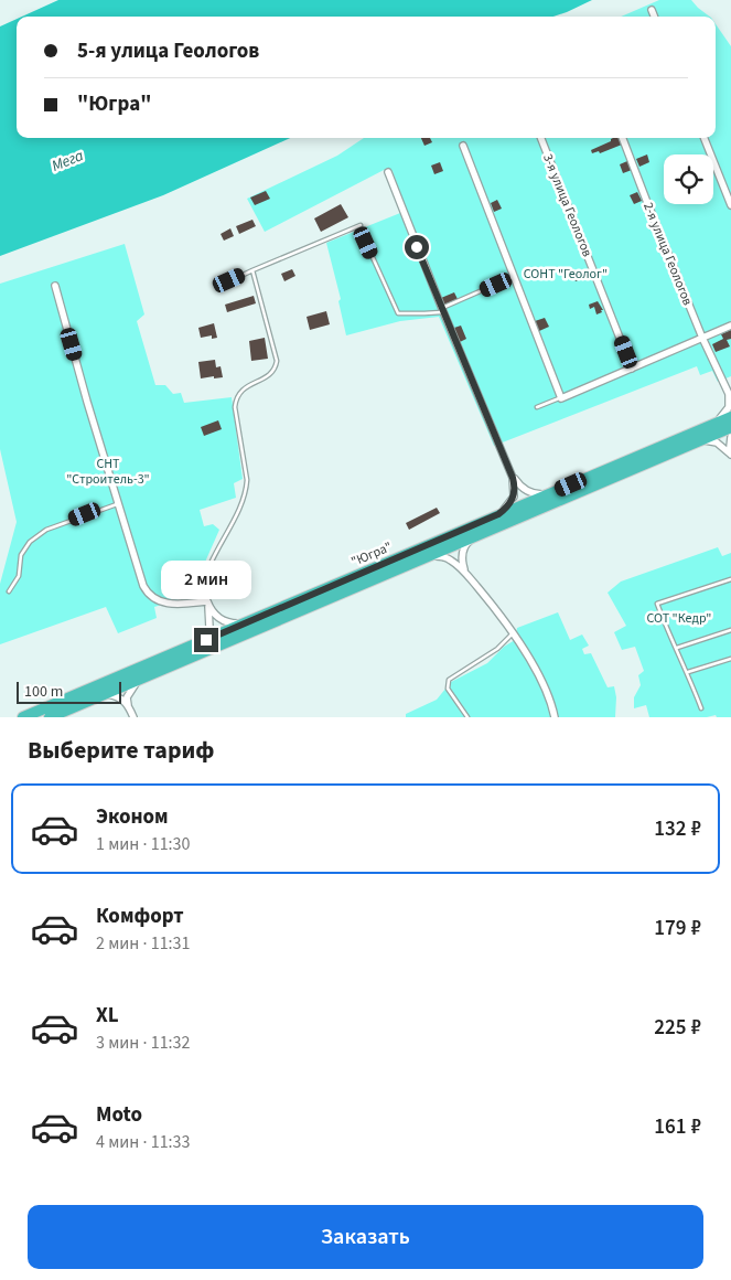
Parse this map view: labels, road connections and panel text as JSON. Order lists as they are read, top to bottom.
{
  "streets": {
    "highway": ["\"Югра\""],
    "street": ["3-я улица Геологов", "2-я улица Геологов"]
  },
  "water": ["Мега"],
  "parks": ["СОНТ \"Геолог\"", "СНТ \"Строитель-3\"", "СОТ \"Кедр\""],
  "scale_bar": "100 m",
  "page": {
    "banner": ["5-я улица Геологов", "\"Югра\""],
    "bubble": "2 мин",
    "scale": "100 m",
    "heading": "Выберите тариф",
    "list": [
      {
        "name": "Эконом",
        "note": "1 мин · 11:30",
        "value": "132 ₽"
      },
      {
        "name": "Комфорт",
        "note": "2 мин · 11:31",
        "value": "179 ₽"
      },
      {
        "name": "XL",
        "note": "3 мин · 11:32",
        "value": "225 ₽"
      },
      {
        "name": "Moto",
        "note": "4 мин · 11:33",
        "value": "161 ₽"
      }
    ],
    "buttons": "Заказать"
  }
}
